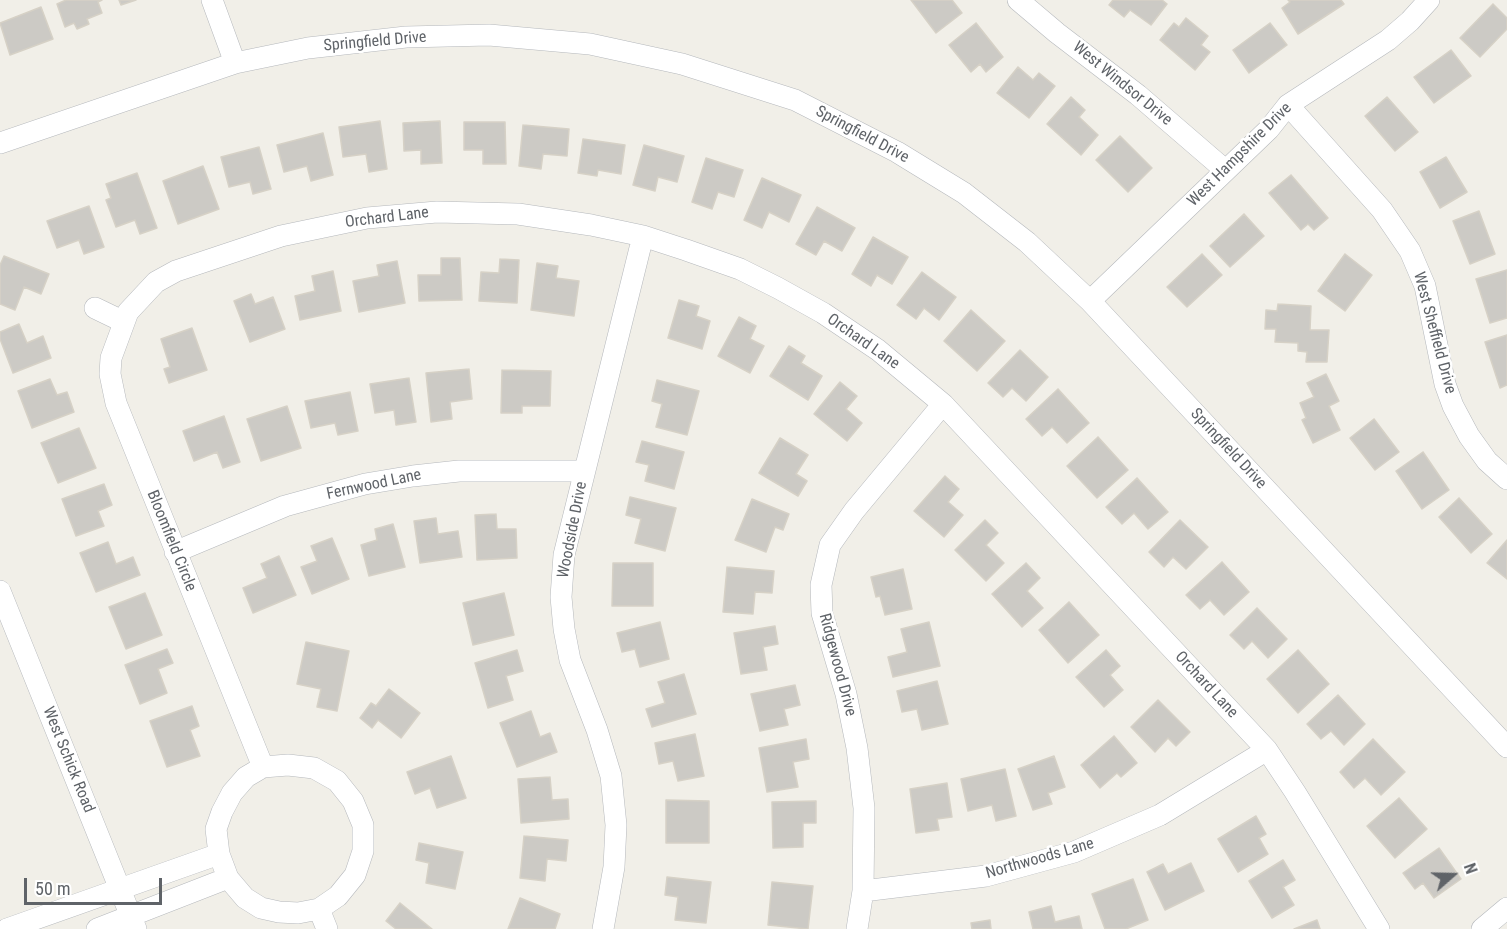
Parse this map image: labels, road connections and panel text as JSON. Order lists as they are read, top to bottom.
{
  "streets": {
    "street": [
      "Springfield Drive",
      "West Windsor Drive",
      "West Hampshire Drive",
      "Orchard Lane",
      "West Sheffield Drive",
      "Fernwood Lane",
      "Woodside Drive",
      "Bloomfield Circle",
      "Ridgewood Drive",
      "West Schick Road",
      "Northwoods Lane"
    ]
  },
  "crossings": [
    ["Springfield Drive", "West Hampshire Drive"],
    ["West Windsor Drive", "West Hampshire Drive"],
    ["West Hampshire Drive", "West Sheffield Drive"],
    ["Orchard Lane", "Woodside Drive"],
    ["Orchard Lane", "Bloomfield Circle"],
    ["Orchard Lane", "Ridgewood Drive"],
    ["Orchard Lane", "Northwoods Lane"],
    ["Fernwood Lane", "Woodside Drive"],
    ["Fernwood Lane", "Bloomfield Circle"],
    ["Ridgewood Drive", "Northwoods Lane"]
  ],
  "scale_bar": "50 m",
  "north": "right"
}
